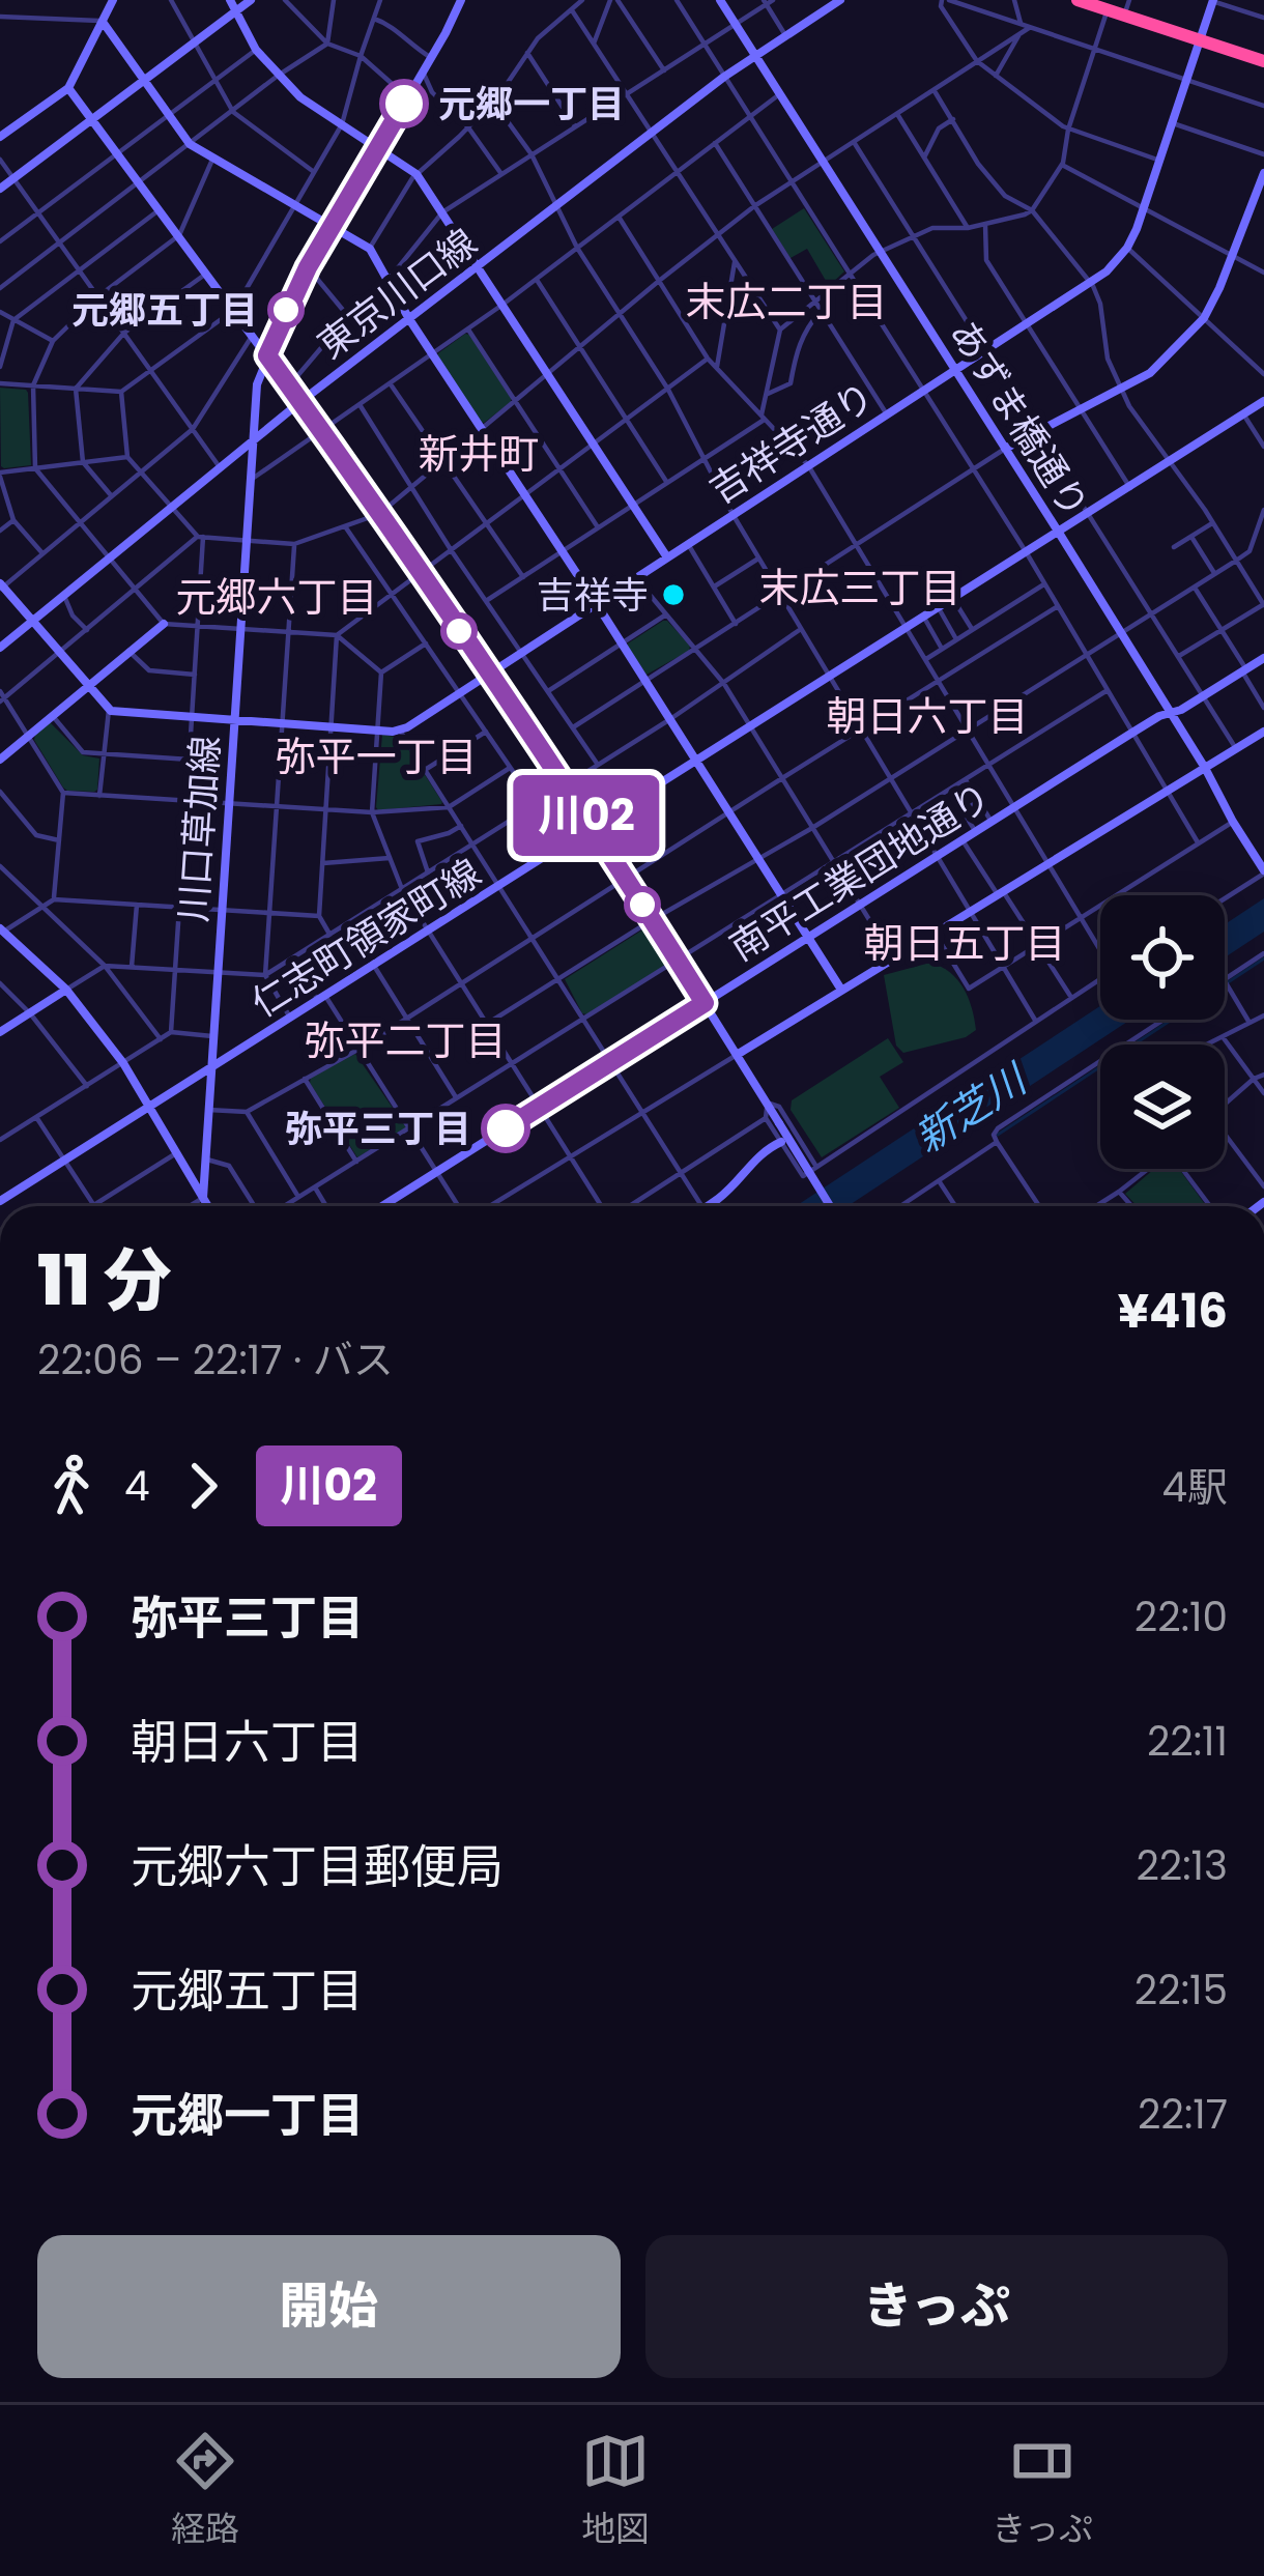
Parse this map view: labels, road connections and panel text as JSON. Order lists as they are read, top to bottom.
{
  "streets": {
    "street": [
      "東京川口線",
      "あずま橋通り",
      "吉祥寺通り",
      "川口草加線",
      "南平工業団地通り",
      "仁志町領家町線"
    ]
  },
  "crossings": [
    ["東京川口線", "あずま橋通り"],
    ["東京川口線", "川口草加線"],
    ["あずま橋通り", "吉祥寺通り"],
    ["あずま橋通り", "南平工業団地通り"],
    ["あずま橋通り", "仁志町領家町線"],
    ["川口草加線", "仁志町領家町線"]
  ],
  "districts": [
    "末広二丁目",
    "新井町",
    "末広三丁目",
    "元郷六丁目",
    "朝日六丁目",
    "弥平一丁目",
    "朝日五丁目",
    "弥平二丁目"
  ],
  "water": ["新芝川"],
  "places": [
    "元郷一丁目",
    "元郷五丁目",
    "吉祥寺",
    "弥平三丁目"
  ],
  "lines": ["bus line 川02"],
  "page": {
    "on_map": "川02",
    "heading": ["11 分", "22:06 – 22:17 · バス", "¥416"],
    "legs": ["4", "川02", "4駅"],
    "list": [
      {
        "name": "弥平三丁目",
        "value": "22:10"
      },
      {
        "name": "朝日六丁目",
        "value": "22:11"
      },
      {
        "name": "元郷六丁目郵便局",
        "value": "22:13"
      },
      {
        "name": "元郷五丁目",
        "value": "22:15"
      },
      {
        "name": "元郷一丁目",
        "value": "22:17"
      }
    ],
    "buttons": ["開始", "きっぷ"],
    "tabs": ["経路", "地図", "きっぷ"]
  }
}
